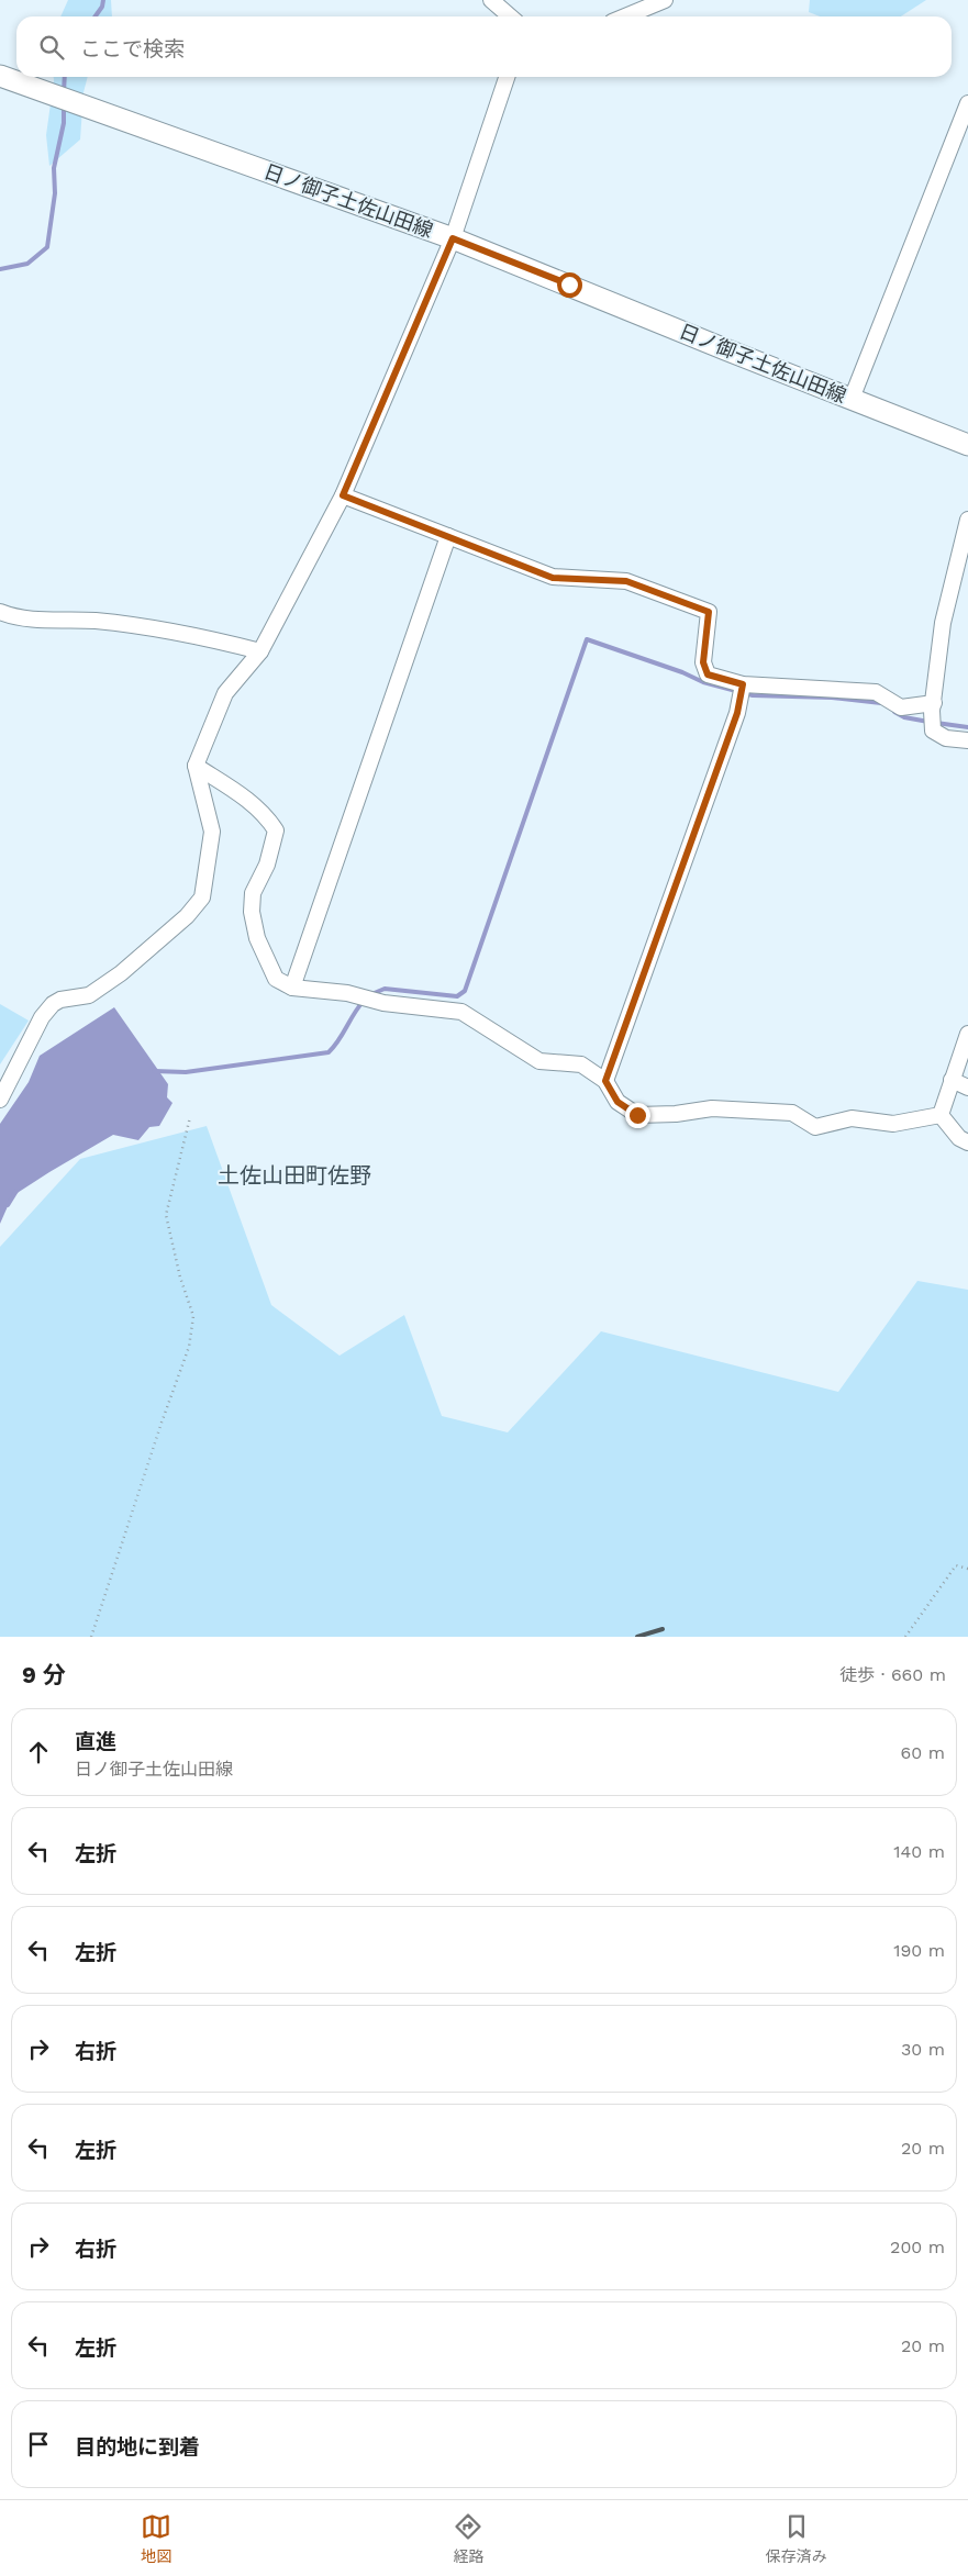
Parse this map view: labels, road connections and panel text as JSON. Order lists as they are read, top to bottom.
{
  "streets": {
    "main road": ["日ノ御子土佐山田線"]
  },
  "districts": ["土佐山田町佐野"],
  "page": {
    "search": "ここで検索",
    "heading": ["9 分", "徒歩 · 660 m"],
    "list": [
      ["直進", "日ノ御子土佐山田線", "60 m"],
      ["左折", "140 m"],
      ["左折", "190 m"],
      ["右折", "30 m"],
      ["左折", "20 m"],
      ["右折", "200 m"],
      ["左折", "20 m"],
      "目的地に到着"
    ],
    "nav": ["地図", "経路", "保存済み"]
  }
}
